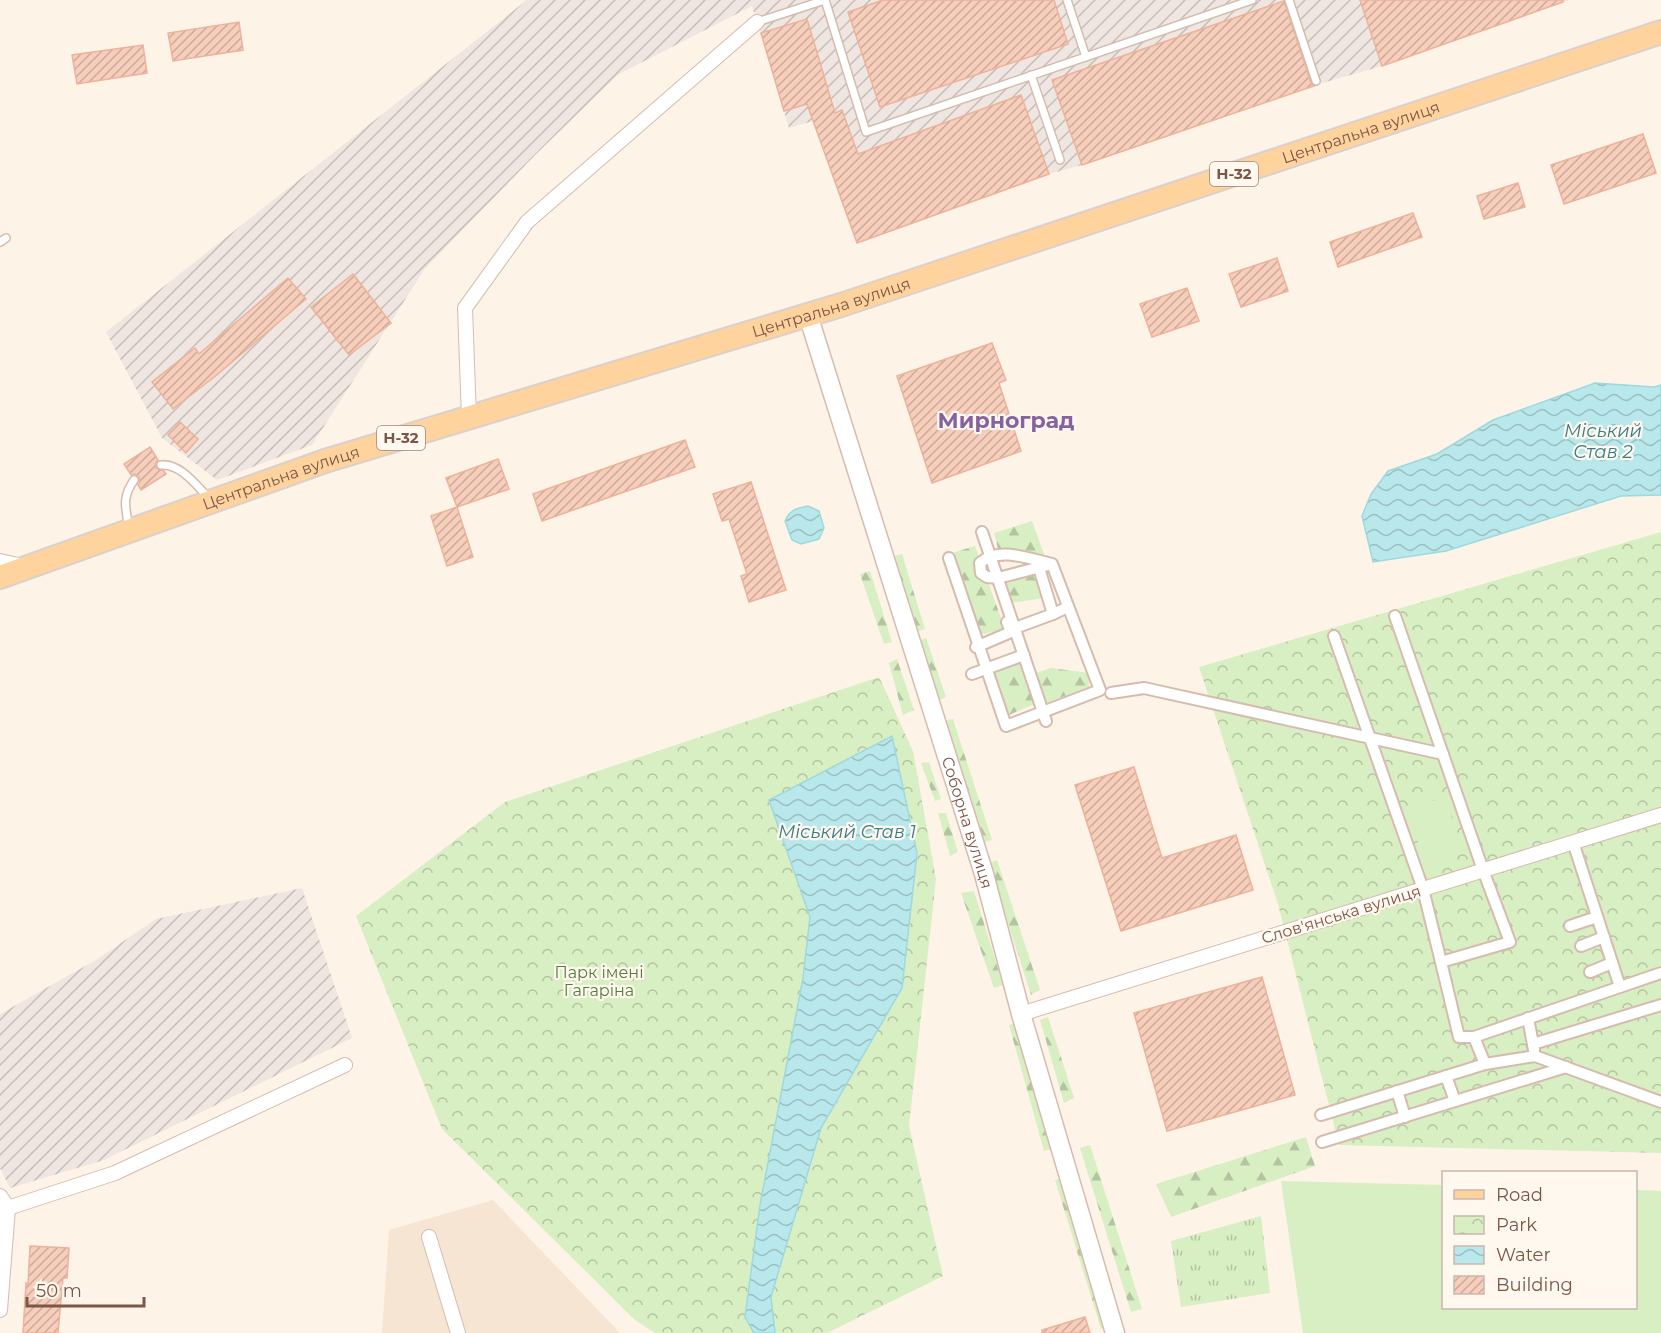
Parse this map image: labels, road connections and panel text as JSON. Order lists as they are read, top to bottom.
{
  "streets": {
    "main road": ["Центральна вулиця", "Н-32"],
    "street": ["Соборна вулиця", "Слов'янська вулиця"]
  },
  "crossings": [
    ["Центральна вулиця", "Соборна вулиця"],
    ["Соборна вулиця", "Слов'янська вулиця"]
  ],
  "districts": ["Мирноград"],
  "water": ["Міський Став 2", "Міський Став 1"],
  "parks": ["Парк імені Гагаріна"],
  "legend": [
    "Road",
    "Park",
    "Water",
    "Building"
  ],
  "scale_bar": "50 m"
}
